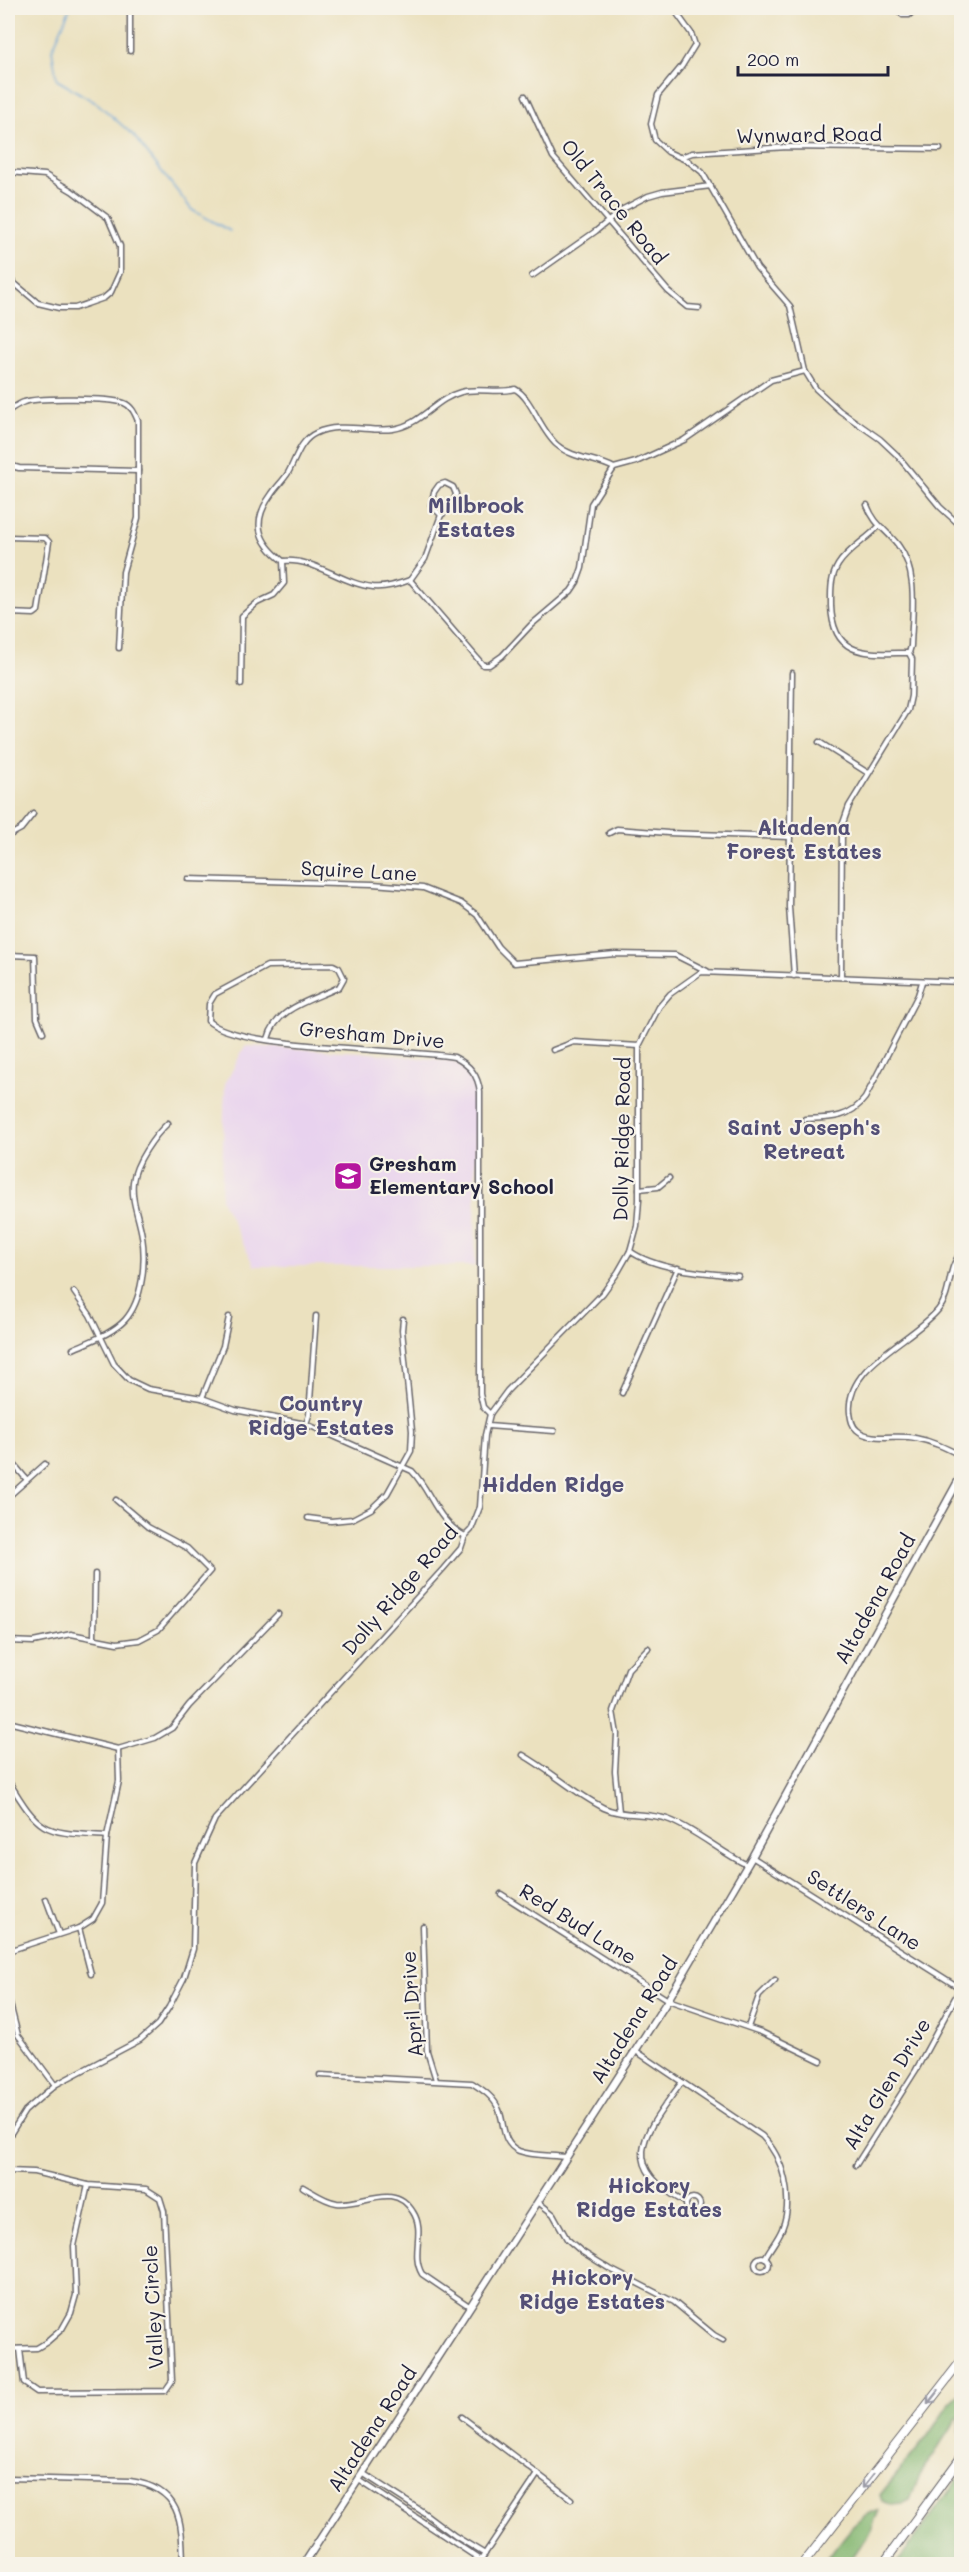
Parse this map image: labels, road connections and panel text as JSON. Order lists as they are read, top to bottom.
{
  "streets": {
    "street": [
      "Wynward Road",
      "Old Trace Road",
      "Squire Lane",
      "Gresham Drive",
      "Dolly Ridge Road",
      "Altadena Road",
      "Settlers Lane",
      "Red Bud Lane",
      "April Drive",
      "Alta Glen Drive",
      "Valley Circle"
    ]
  },
  "crossings": [
    ["Squire Lane", "Dolly Ridge Road"],
    ["Gresham Drive", "Dolly Ridge Road"],
    ["Altadena Road", "Settlers Lane"],
    ["Altadena Road", "Red Bud Lane"],
    ["Settlers Lane", "Alta Glen Drive"]
  ],
  "districts": [
    "Millbrook Estates",
    "Altadena Forest Estates",
    "Saint Joseph's Retreat",
    "Country Ridge Estates",
    "Hidden Ridge",
    "Hickory Ridge Estates",
    "Hickory Ridge Estates"
  ],
  "places": {
    "school or university": ["Gresham Elementary School"]
  },
  "scale_bar": "200 m"
}
